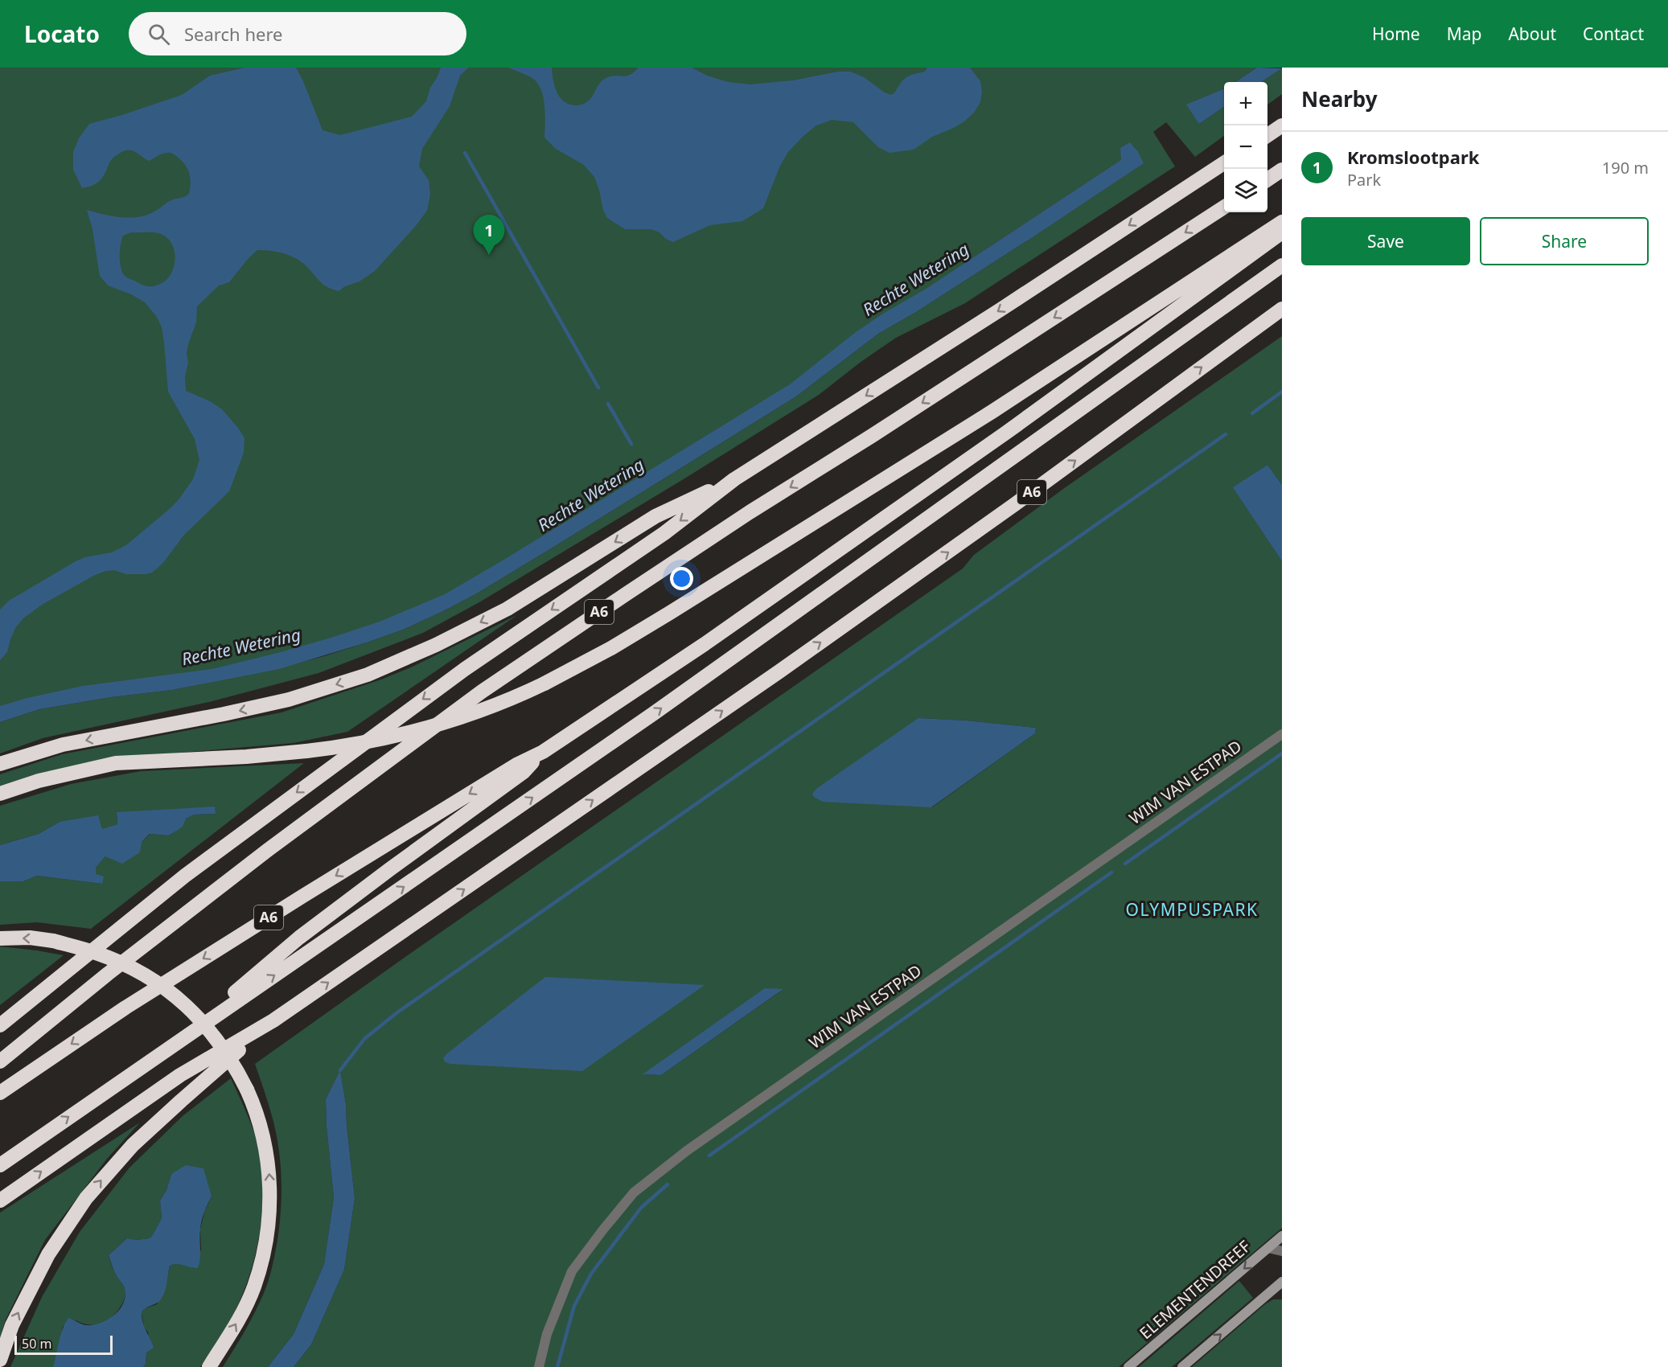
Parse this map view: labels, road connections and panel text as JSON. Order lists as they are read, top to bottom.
{
  "streets": {
    "highway": ["A6"],
    "main road": ["ELEMENTENDREEF"],
    "street": ["WIM VAN ESTPAD"]
  },
  "districts": ["OLYMPUSPARK"],
  "water": ["Rechte Wetering"],
  "scale_bar": "50 m",
  "page": {
    "header": "Locato",
    "search": "Search here",
    "nav": [
      "Home",
      "Map",
      "About",
      "Contact"
    ],
    "heading": "Nearby",
    "map_buttons": ["+", "−"],
    "list": [
      {
        "mark": "1",
        "name": "Kromslootpark",
        "note": "Park",
        "value": "190 m"
      }
    ],
    "buttons": ["Save", "Share"],
    "pins": "1",
    "scale": "50 m"
  }
}
